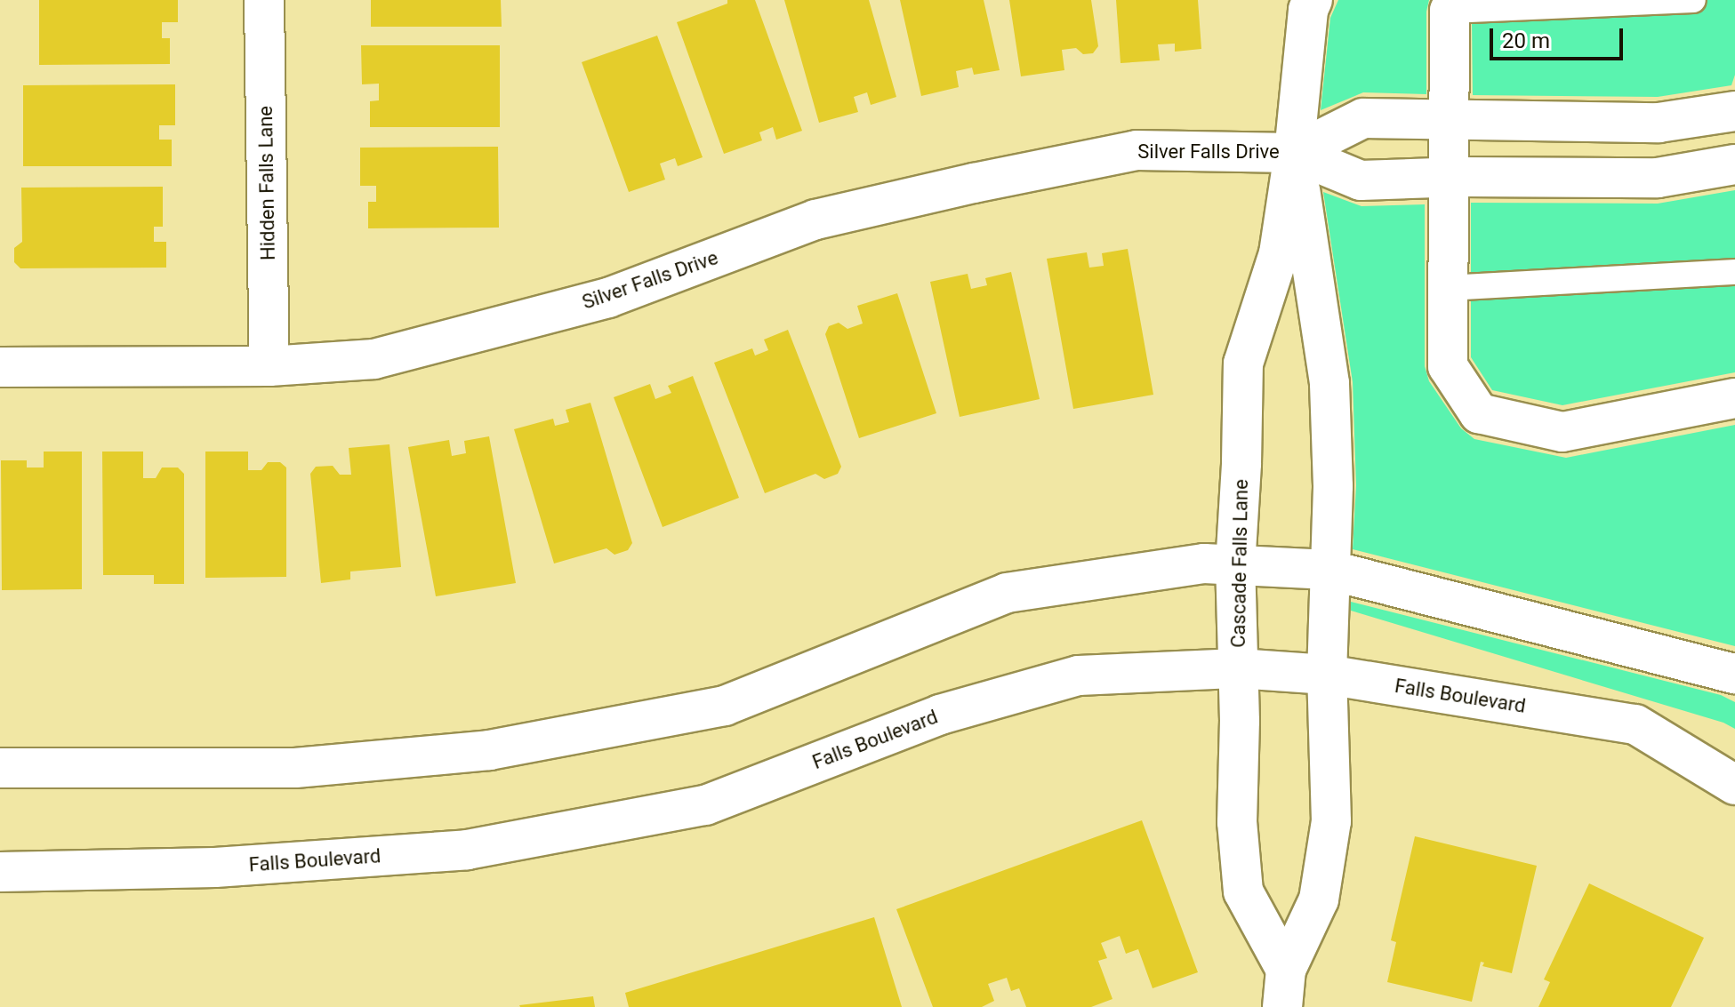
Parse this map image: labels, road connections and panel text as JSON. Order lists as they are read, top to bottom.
{
  "streets": {
    "street": [
      "Silver Falls Drive",
      "Hidden Falls Lane",
      "Cascade Falls Lane",
      "Falls Boulevard"
    ]
  },
  "crossings": [
    ["Silver Falls Drive", "Hidden Falls Lane"],
    ["Silver Falls Drive", "Cascade Falls Lane"],
    ["Cascade Falls Lane", "Falls Boulevard"]
  ],
  "scale_bar": "20 m"
}
